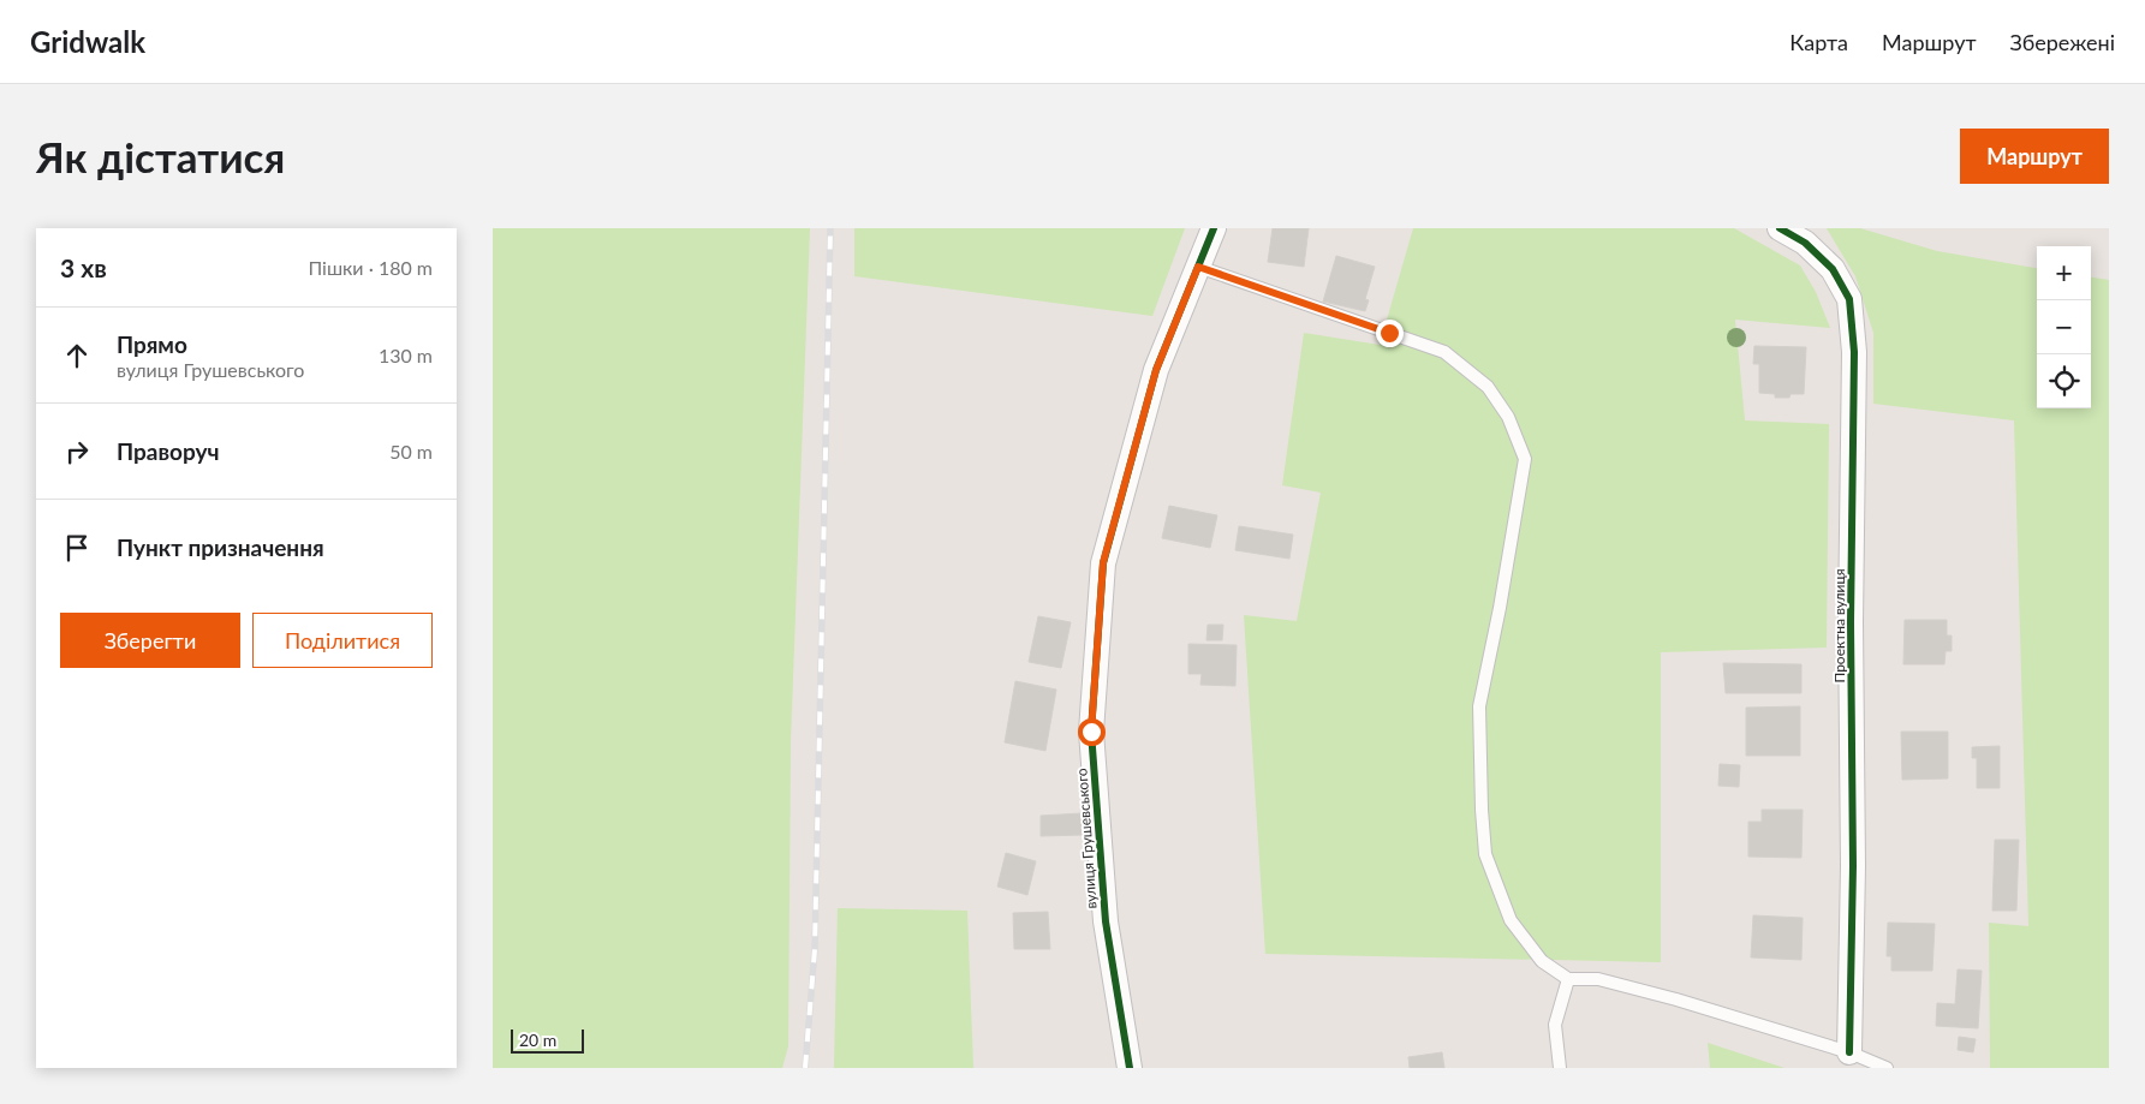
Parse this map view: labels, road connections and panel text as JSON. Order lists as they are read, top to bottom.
{
  "streets": {
    "street": ["Проектна вулиця", "вулиця Грушевського"]
  },
  "scale_bar": "20 m",
  "page": {
    "header": "Gridwalk",
    "nav": ["Карта", "Маршрут", "Збережені"],
    "buttons": [
      "Маршрут",
      ["Зберегти", "Поділитися"]
    ],
    "title": "Як дістатися",
    "heading": ["3 хв", "Пішки · 180 m"],
    "map_buttons": ["+", "−"],
    "list": [
      ["Прямо", "вулиця Грушевського", "130 m"],
      ["Праворуч", "50 m"],
      "Пункт призначення"
    ],
    "scale": "20 m"
  }
}
